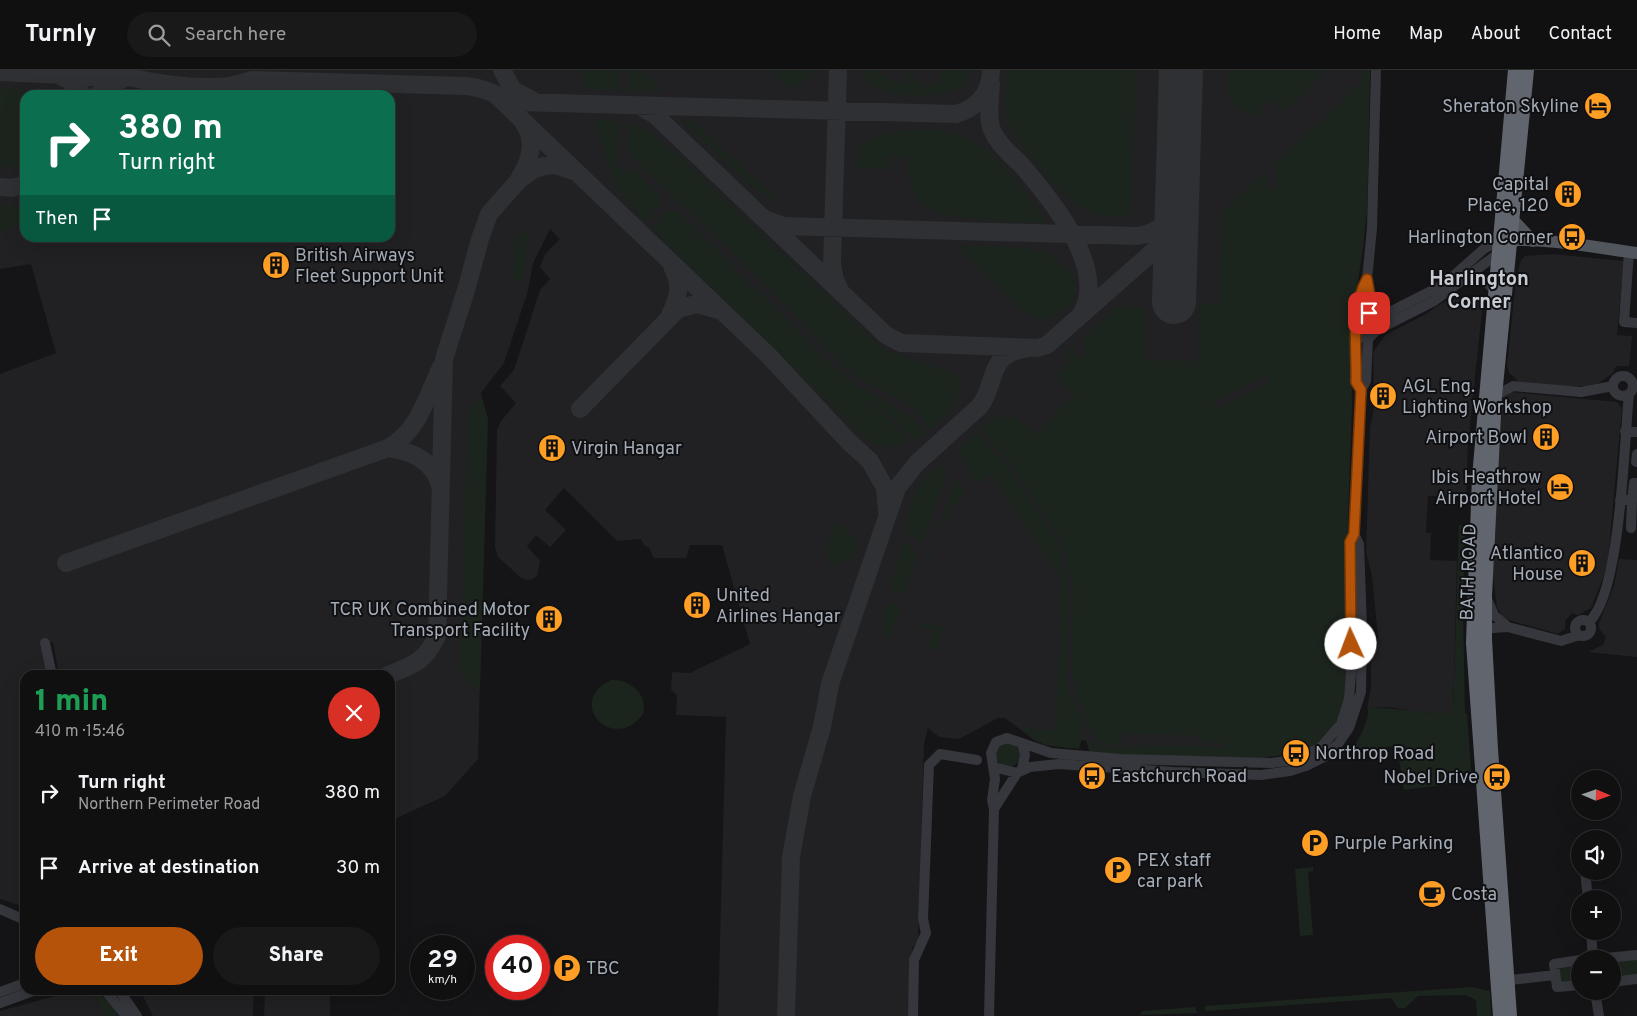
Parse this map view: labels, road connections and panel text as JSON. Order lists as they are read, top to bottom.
{
  "streets": {
    "highway": ["BATH ROAD"]
  },
  "districts": ["Harlington Corner"],
  "places": {
    "hotel": ["Sheraton Skyline", "Ibis Heathrow Airport Hotel"],
    "building": [
      "Capital Place, 120",
      "British Airways Fleet Support Unit",
      "AGL Eng. Lighting Workshop",
      "Airport Bowl",
      "Virgin Hangar",
      "Atlantico House",
      "United Airlines Hangar",
      "TCR UK Combined Motor Transport Facility"
    ],
    "bus stop": [
      "Harlington Corner",
      "Northrop Road",
      "Eastchurch Road",
      "Nobel Drive"
    ],
    "parking": ["Purple Parking", "PEX staff car park", "TBC"],
    "cafe": ["Costa"]
  },
  "north": "right",
  "page": {
    "header": "Turnly",
    "search": "Search here",
    "nav": [
      "Home",
      "Map",
      "About",
      "Contact"
    ],
    "turn": ["380 m", "Turn right"],
    "then": "Then",
    "heading": ["1 min", "410 m · 15:46"],
    "list": [
      {
        "name": "Turn right",
        "note": "Northern Perimeter Road",
        "value": "380 m"
      },
      {
        "name": "Arrive at destination",
        "value": "30 m"
      }
    ],
    "map_buttons": ["+", "−"],
    "buttons": ["Exit", "Share"],
    "speed": "29 km/h",
    "limit": "40"
  }
}
